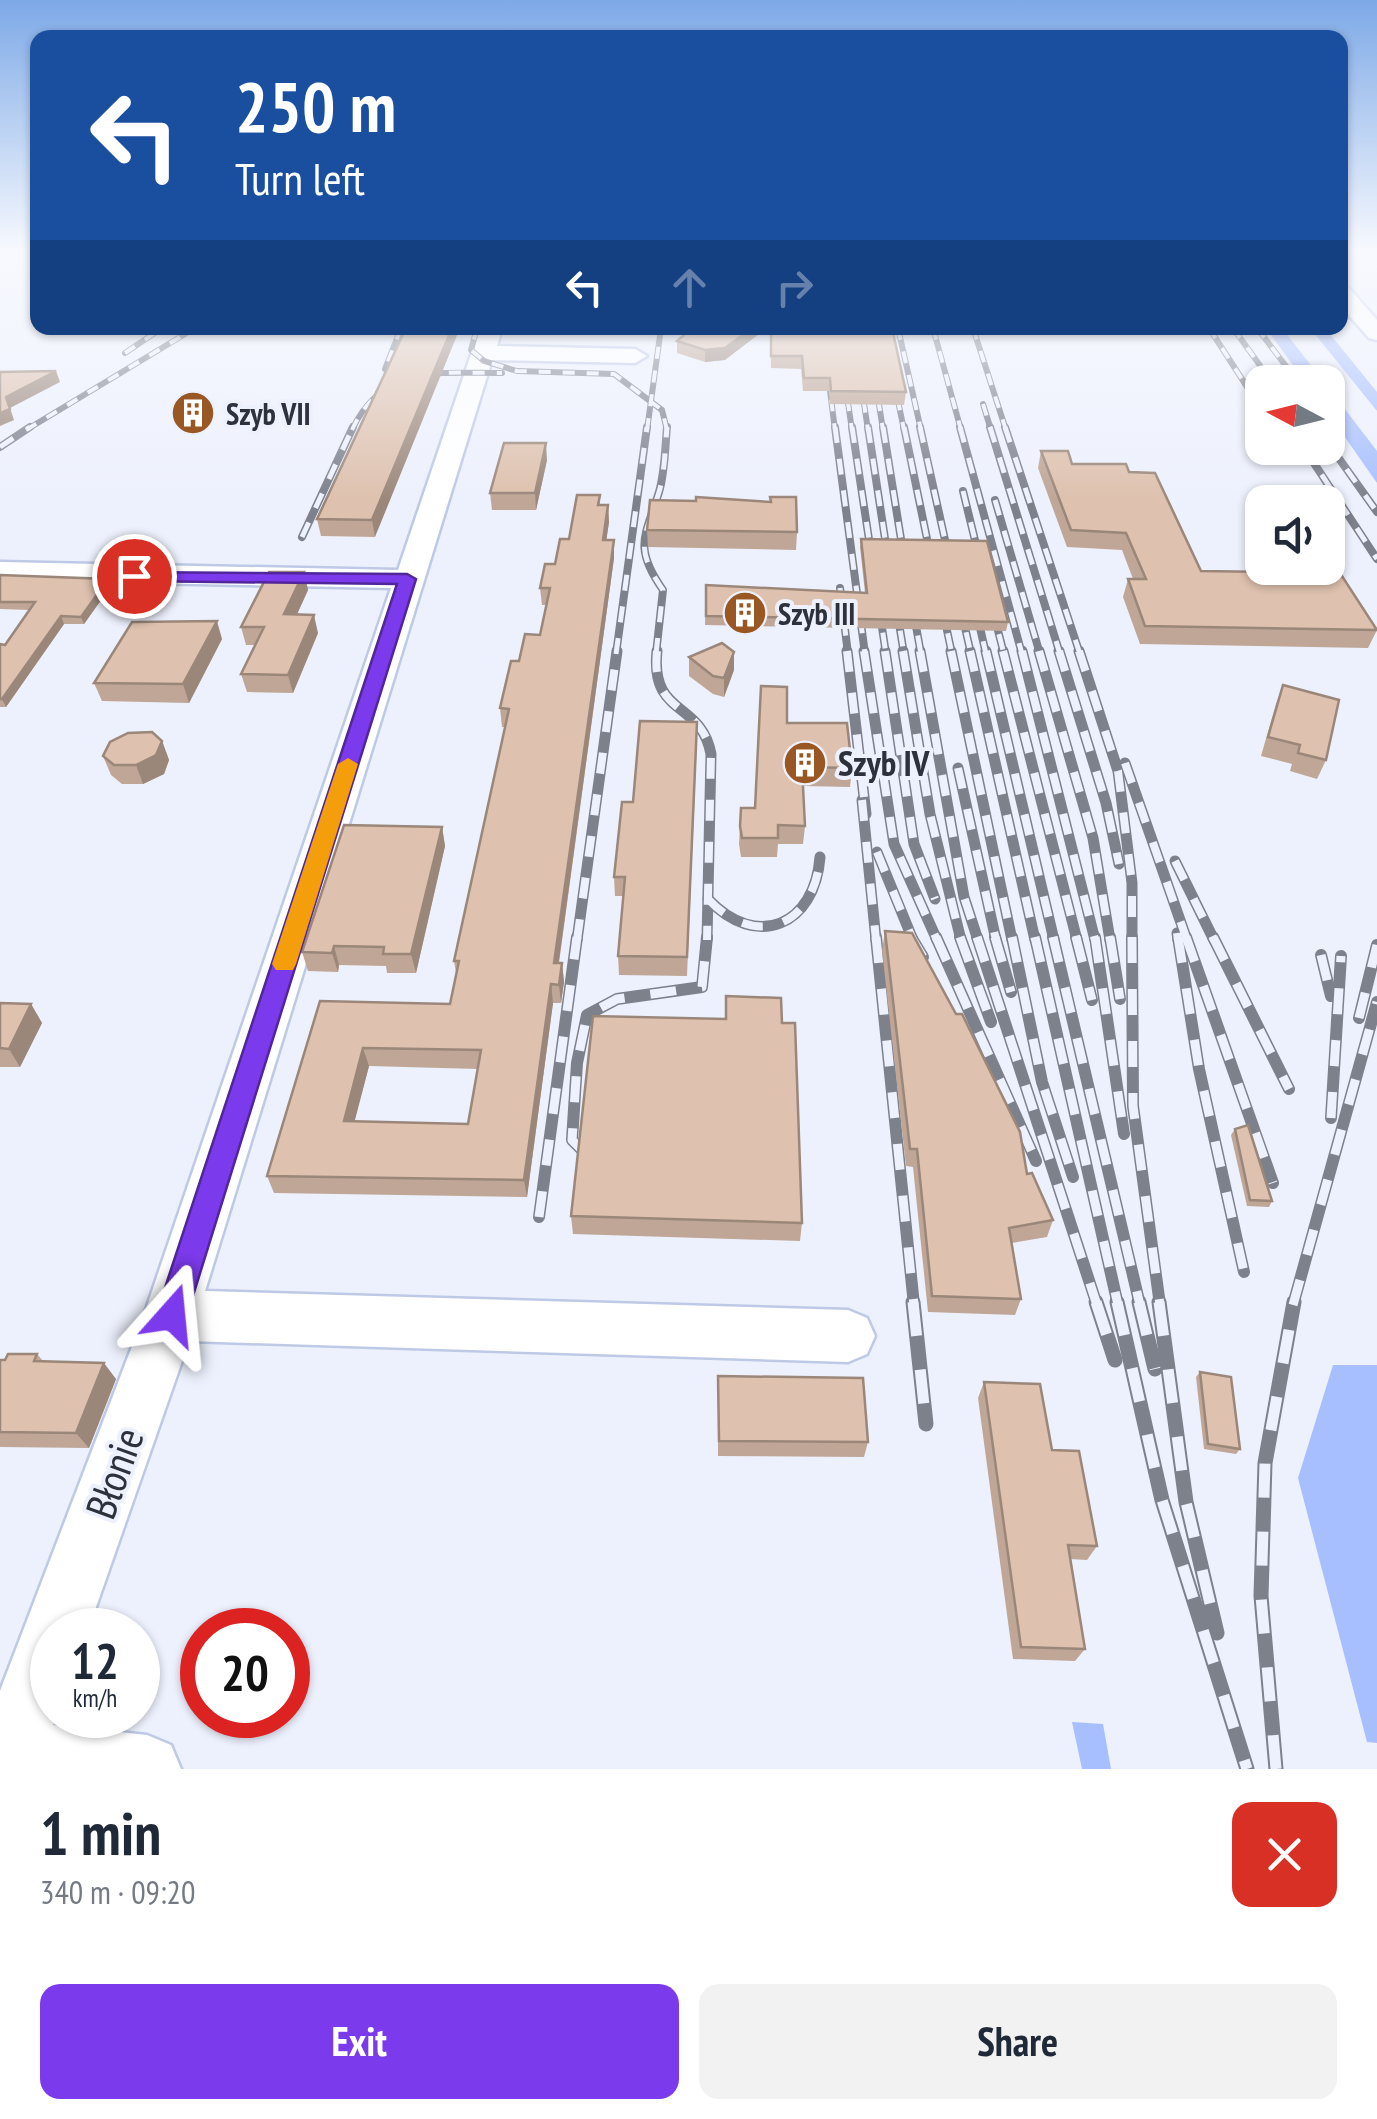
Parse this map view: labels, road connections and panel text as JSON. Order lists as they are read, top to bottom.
{
  "streets": {
    "street": ["Błonie"]
  },
  "places": {
    "building": ["Szyb VII", "Szyb III", "Szyb IV"]
  },
  "north": "left",
  "page": {
    "turn": ["250 m", "Turn left"],
    "speed": "12 km/h",
    "limit": "20",
    "heading": ["1 min", "340 m · 09:20"],
    "buttons": ["Exit", "Share"]
  }
}
